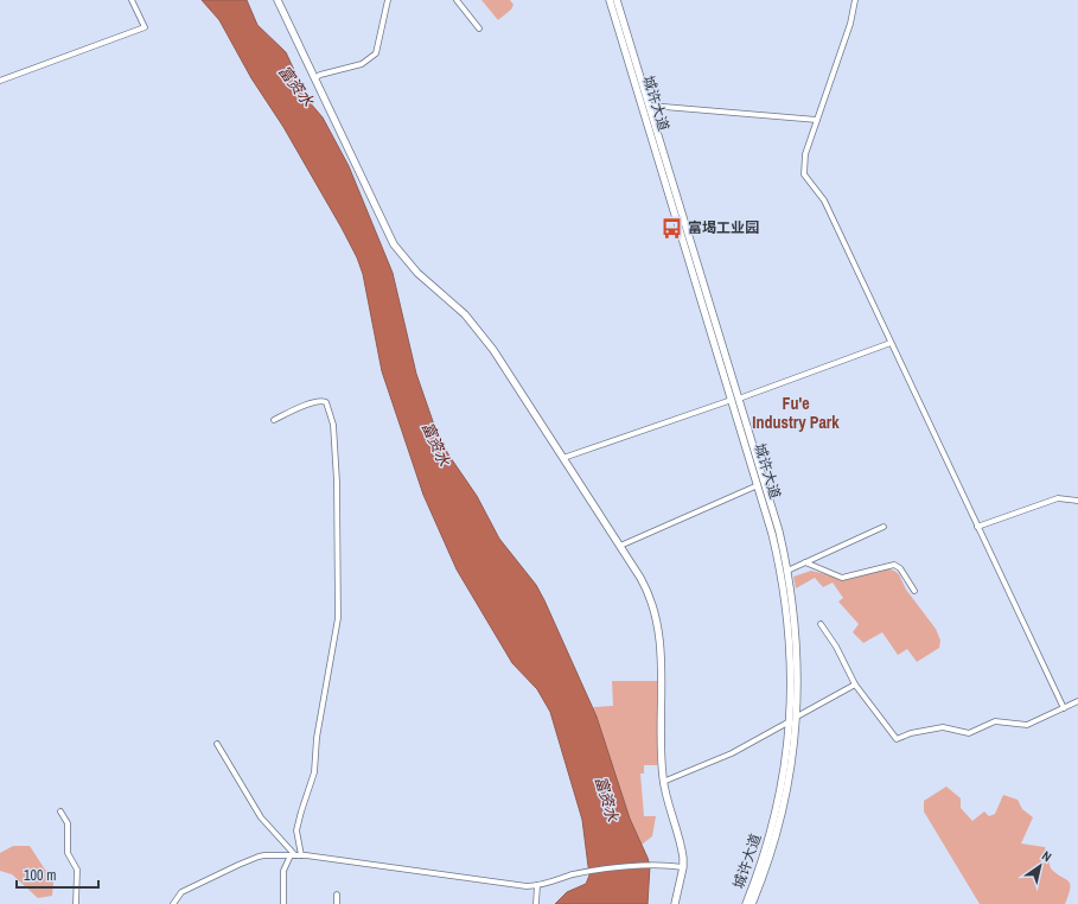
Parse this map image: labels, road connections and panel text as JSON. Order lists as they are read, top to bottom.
{
  "streets": {
    "main road": ["城许大道"]
  },
  "districts": ["Fu'e Industry Park"],
  "water": ["富资水"],
  "places": {
    "bus stop": ["富堨工业园"]
  },
  "scale_bar": "100 m",
  "north": "top right"
}
